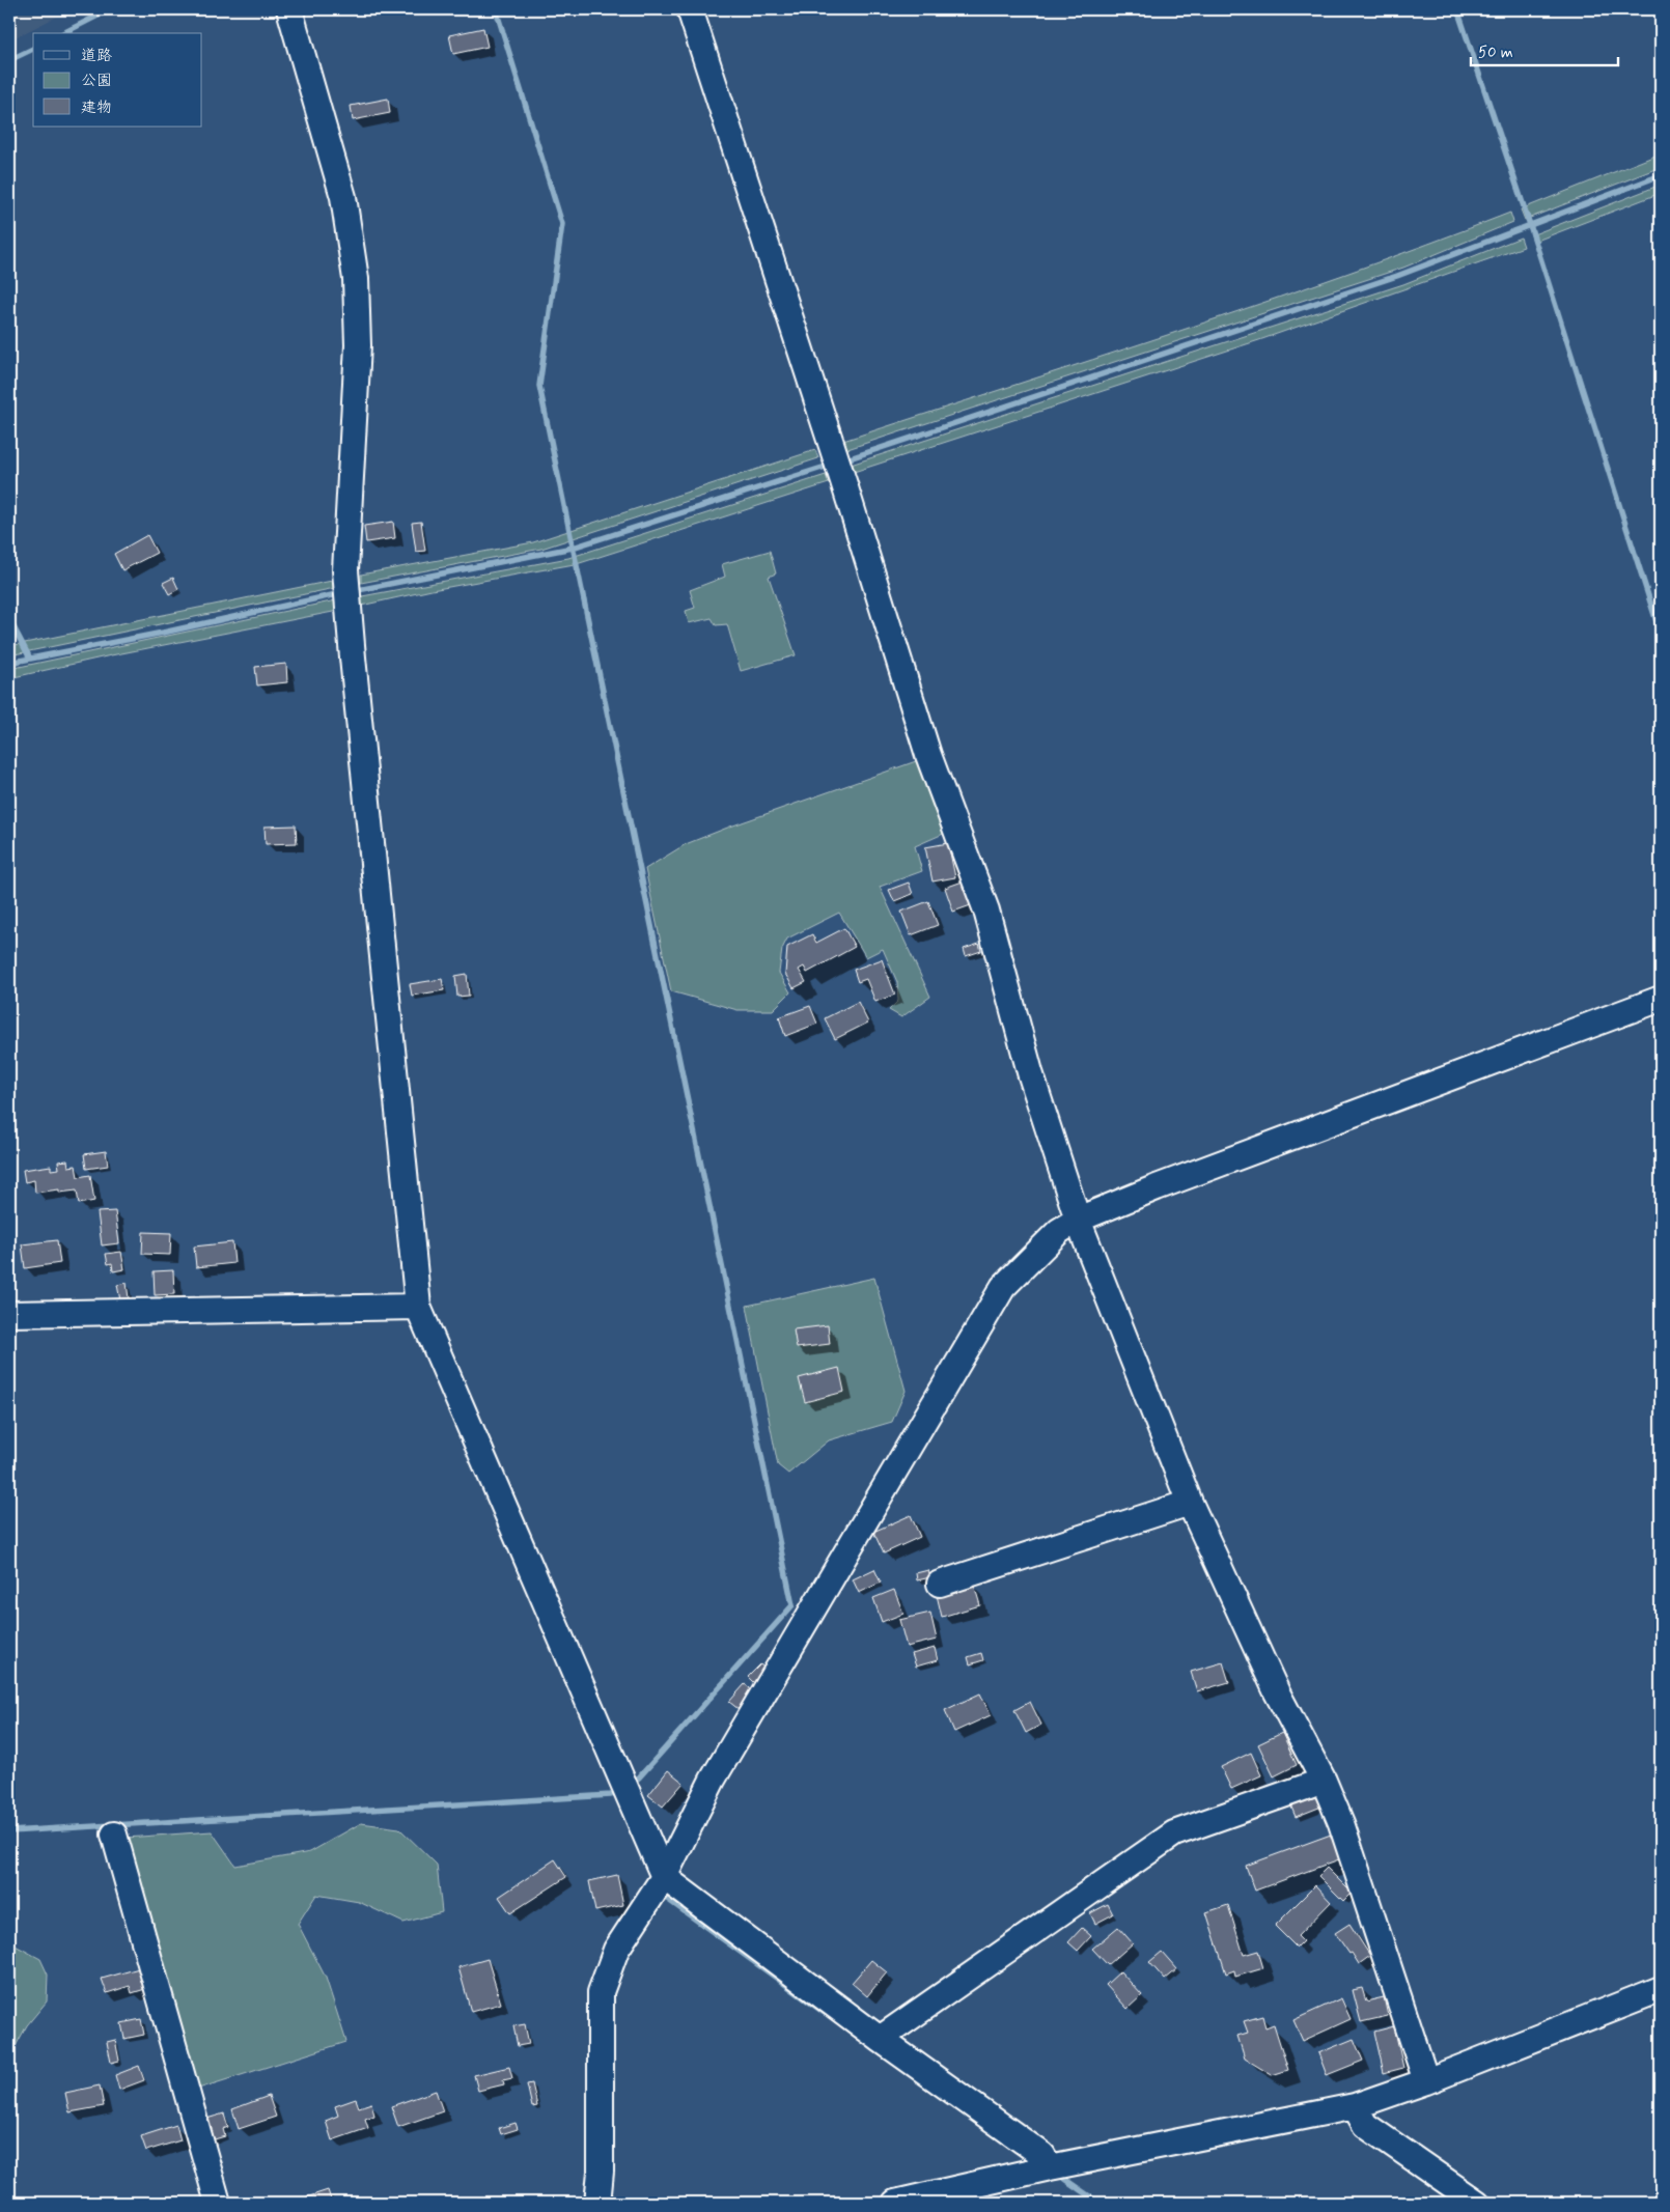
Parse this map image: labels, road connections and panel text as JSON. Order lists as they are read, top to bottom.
{
  "legend": ["道路", "公園", "建物"],
  "scale_bar": "50 m"
}
